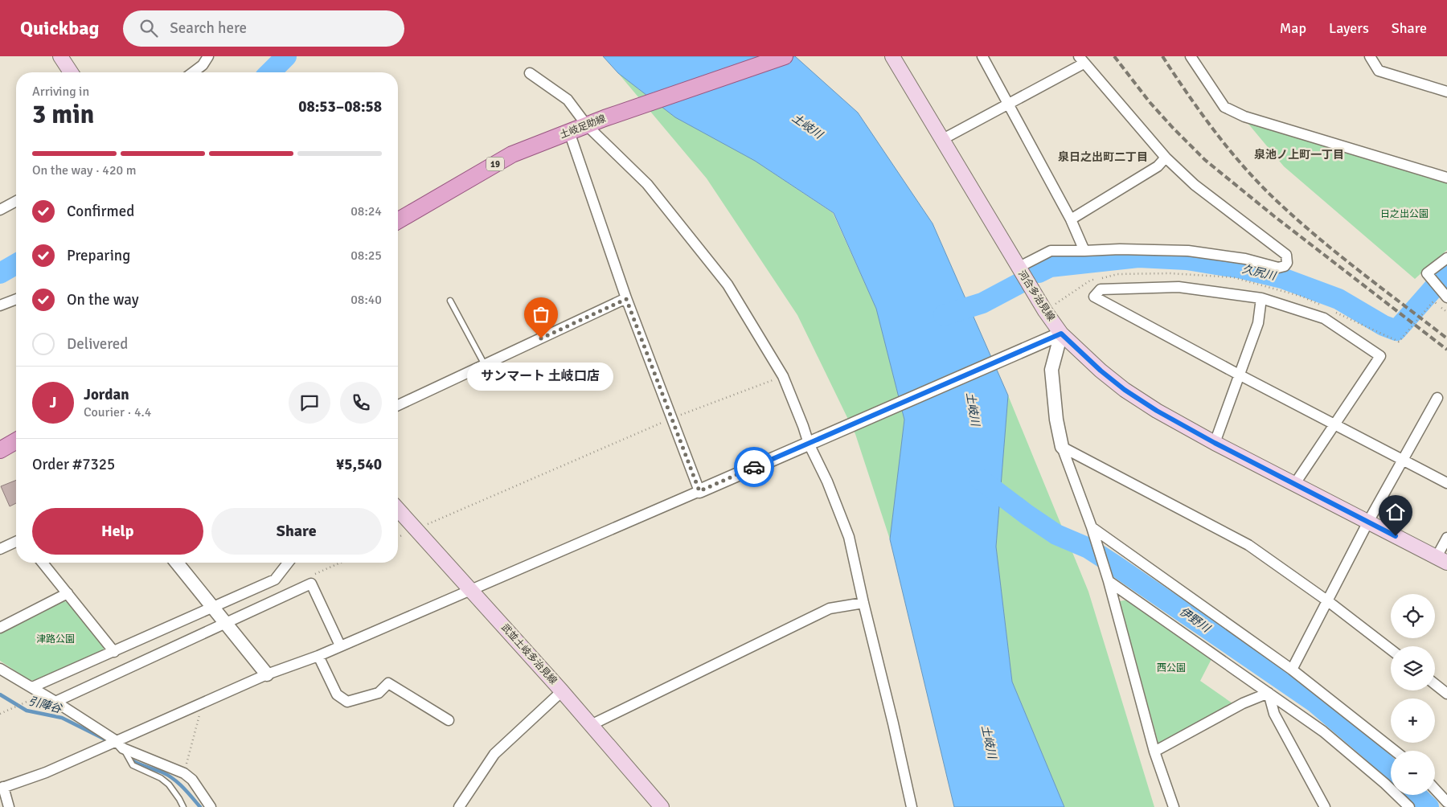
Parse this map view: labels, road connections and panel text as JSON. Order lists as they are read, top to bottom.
{
  "streets": {
    "main road": [
      "土岐足助線",
      "19",
      "河合多治見線",
      "武並土岐多治見線"
    ]
  },
  "districts": ["泉池ノ上町一丁目", "泉日之出町二丁目"],
  "water": [
    "土岐川",
    "久尻川",
    "伊野川",
    "引陣谷"
  ],
  "parks": ["日之出公園", "津路公園", "西公園"],
  "places": ["サンマート 土岐口店"],
  "page": {
    "header": "Quickbag",
    "search": "Search here",
    "nav": ["Map", "Layers", "Share"],
    "heading": ["3 min", "Arriving in", "08:53–08:58"],
    "panel": [
      "Jordan",
      "Courier · 4.4",
      "Order #7325",
      "¥5,540"
    ],
    "bar": "On the way · 420 m",
    "list": [
      ["Confirmed", "08:24"],
      ["Preparing", "08:25"],
      ["On the way", "08:40"],
      "Delivered"
    ],
    "bubble": "サンマート 土岐口店",
    "round": "J",
    "buttons": ["Help", "Share"],
    "map_buttons": ["+", "−"]
  }
}
